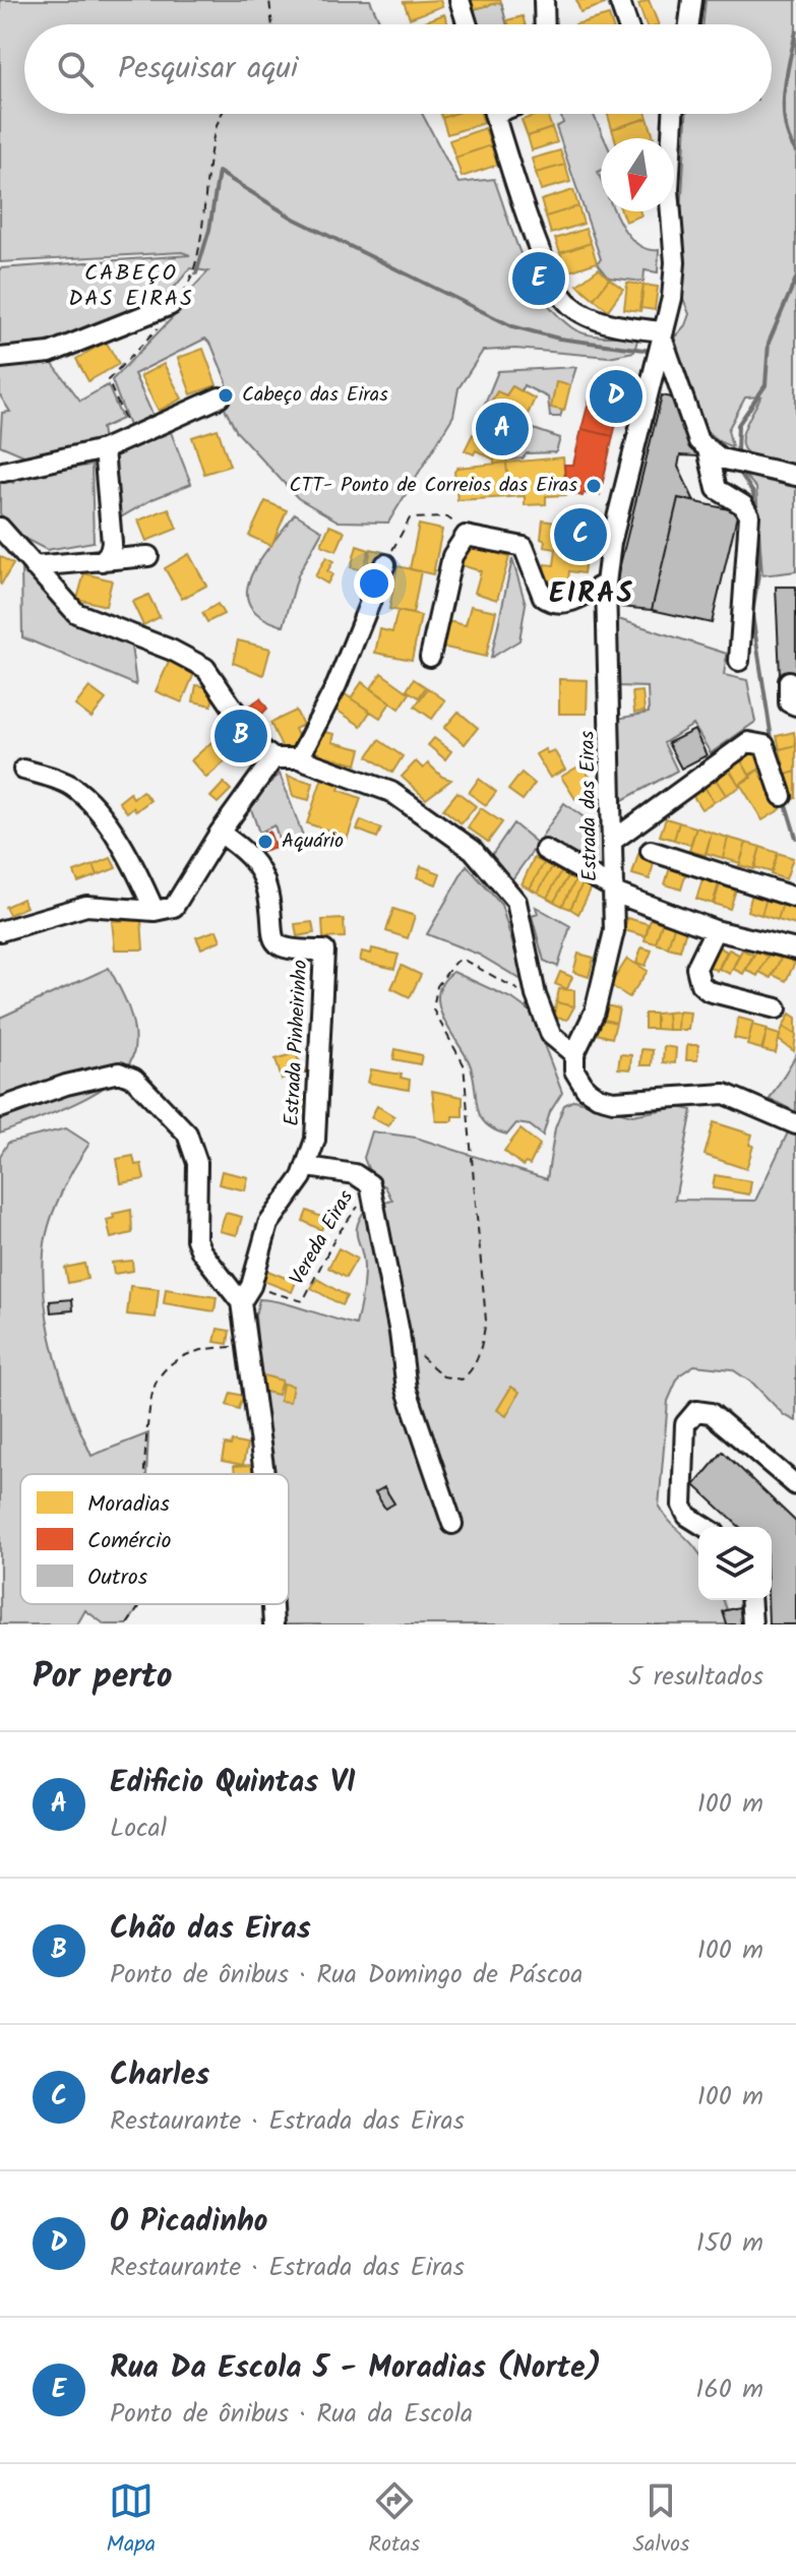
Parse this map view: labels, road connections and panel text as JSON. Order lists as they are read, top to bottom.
{
  "streets": {
    "street": ["Estrada das Eiras", "Estrada Pinheirinho"],
    "path": ["Vereda Eiras"]
  },
  "crossings": [
    ["Estrada Pinheirinho", "Vereda Eiras"]
  ],
  "districts": ["CABEÇO DAS EIRAS", "EIRAS"],
  "places": ["Cabeço das Eiras", "CTT- Ponto de Correios das Eiras", "Aquário"],
  "legend": ["Moradias", "Comércio", "Outros"],
  "north": "bottom",
  "page": {
    "search": "Pesquisar aqui",
    "pins": [
      "E",
      "D",
      "A",
      "C",
      "B"
    ],
    "heading": ["Por perto", "5 resultados"],
    "list": [
      {
        "mark": "A",
        "name": "Edificio Quintas VI",
        "note": "Local",
        "value": "100 m"
      },
      {
        "mark": "B",
        "name": "Chão das Eiras",
        "note": "Ponto de ônibus · Rua Domingo de Páscoa",
        "value": "100 m"
      },
      {
        "mark": "C",
        "name": "Charles",
        "note": "Restaurante · Estrada das Eiras",
        "value": "100 m"
      },
      {
        "mark": "D",
        "name": "O Picadinho",
        "note": "Restaurante · Estrada das Eiras",
        "value": "150 m"
      },
      {
        "mark": "E",
        "name": "Rua Da Escola 5 - Moradias (Norte)",
        "note": "Ponto de ônibus · Rua da Escola",
        "value": "160 m"
      }
    ],
    "nav": ["Mapa", "Rotas", "Salvos"]
  }
}
